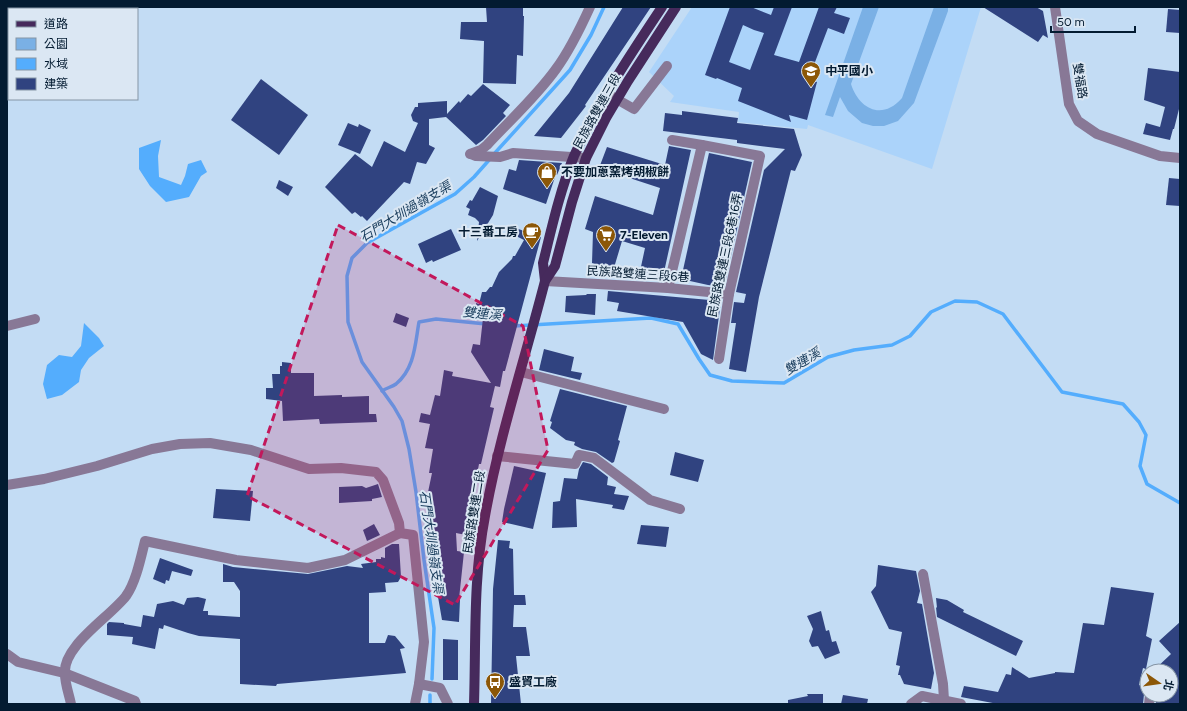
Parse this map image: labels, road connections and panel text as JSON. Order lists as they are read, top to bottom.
{
  "streets": {
    "main road": ["民族路雙連三段", "民族路雙連二段"],
    "street": ["雙福路", "民族路雙連三段6巷16弄", "民族路雙連三段6巷"]
  },
  "crossings": [
    ["民族路雙連三段", "民族路雙連三段6巷"],
    ["民族路雙連三段", "民族路雙連二段"],
    ["民族路雙連三段6巷16弄", "民族路雙連三段6巷"]
  ],
  "water": ["石門大圳過嶺支渠", "雙連溪"],
  "places": {
    "school or university": ["中平國小"],
    "shop": ["不要加蔥窯烤胡椒餅"],
    "cafe": ["十三番工房"],
    "supermarket": ["7-Eleven"],
    "bus stop": ["盛貿工廠"]
  },
  "legend": [
    "道路",
    "公園",
    "水域",
    "建築"
  ],
  "scale_bar": "50 m",
  "north": "right"
}
